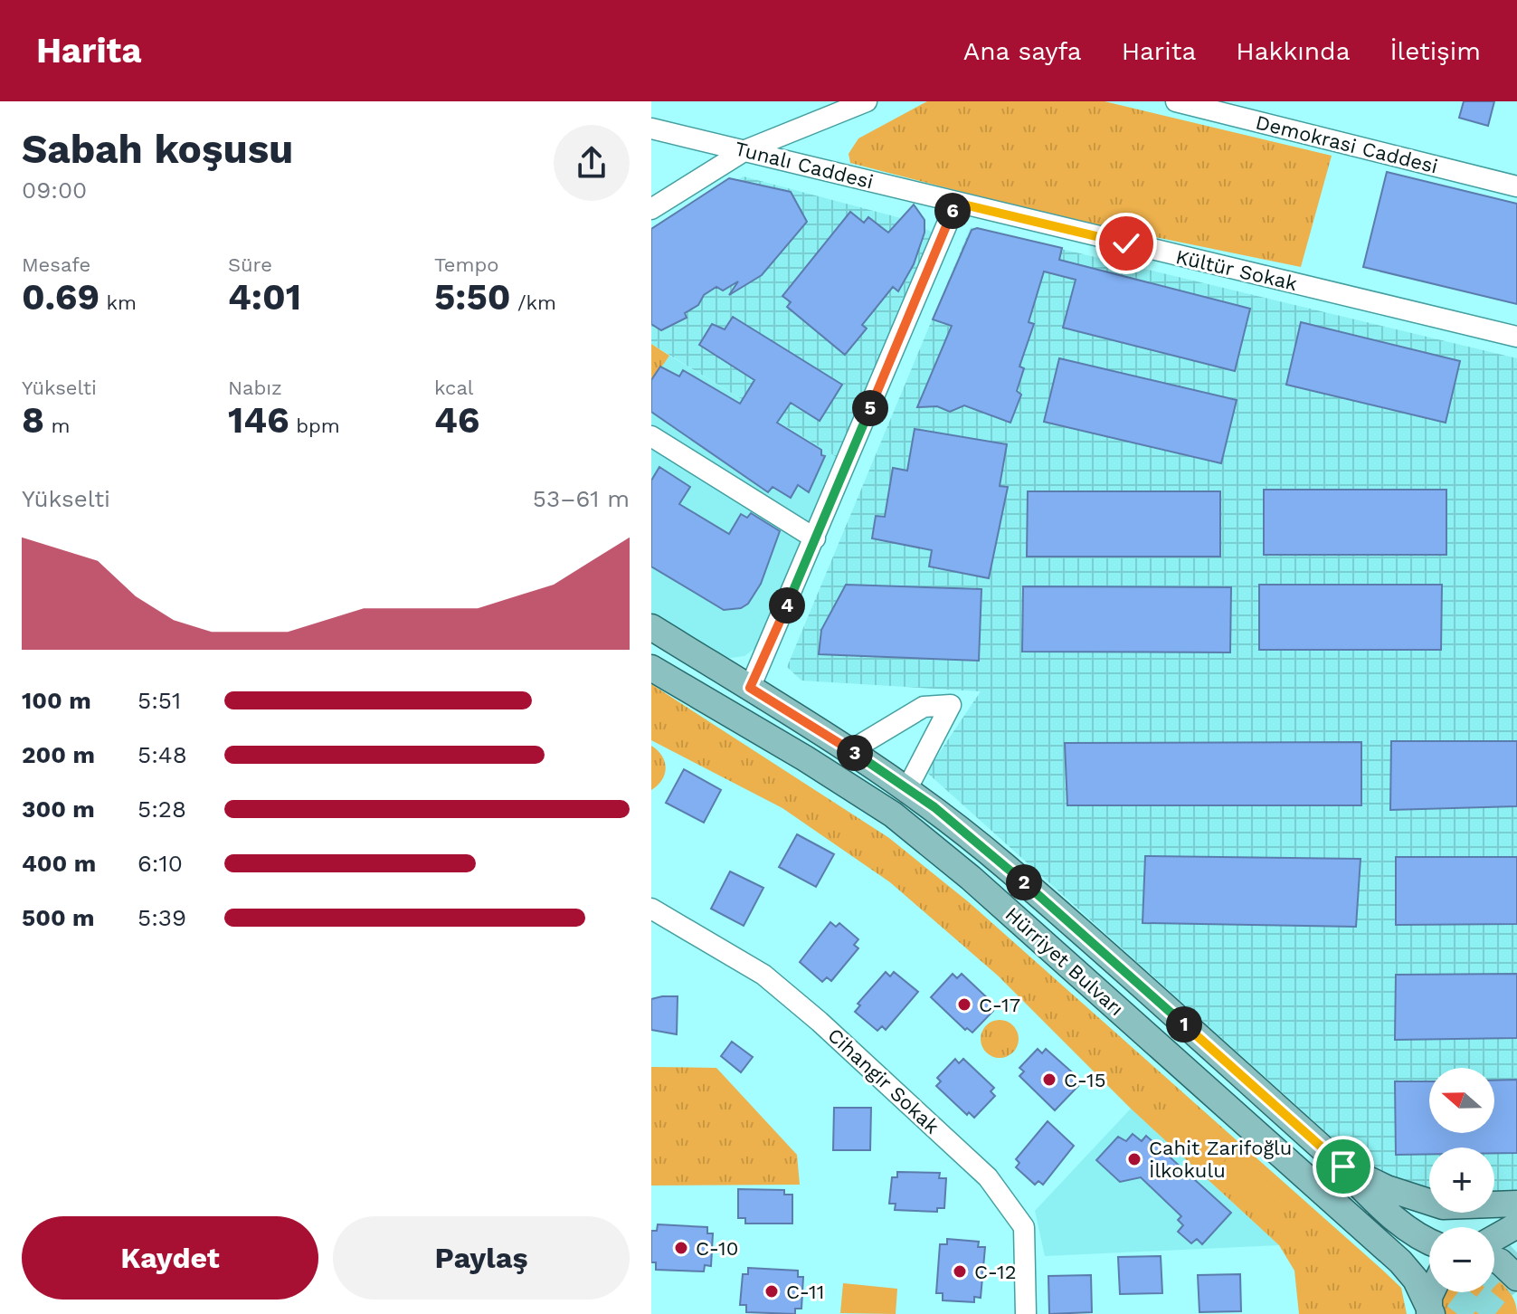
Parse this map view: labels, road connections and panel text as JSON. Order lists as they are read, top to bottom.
{
  "streets": {
    "main road": ["Hürriyet Bulvarı"],
    "street": [
      "Demokrasi Caddesi",
      "Tunalı Caddesi",
      "Kültür Sokak",
      "Cihangir Sokak"
    ]
  },
  "crossings": [
    ["Tunalı Caddesi", "Kültür Sokak"]
  ],
  "places": [
    "C-17",
    "C-15",
    "Cahit Zarifoğlu İlkokulu",
    "C-10",
    "C-12",
    "C-11"
  ],
  "north": "left",
  "page": {
    "header": "Harita",
    "nav": [
      "Ana sayfa",
      "Harita",
      "Hakkında",
      "İletişim"
    ],
    "heading": ["Sabah koşusu", "09:00"],
    "pins": [
      "6",
      "5",
      "4",
      "3",
      "2",
      "1"
    ],
    "stats": [
      ["Mesafe", "0.69 km"],
      ["Süre", "4:01"],
      ["Tempo", "5:50 /km"],
      ["Yükselti", "8 m"],
      ["Nabız", "146 bpm"],
      ["kcal", "46"]
    ],
    "chart": ["Yükselti", "53–61 m"],
    "list": [
      {
        "name": "100 m",
        "note": "5:51"
      },
      {
        "name": "200 m",
        "note": "5:48"
      },
      {
        "name": "300 m",
        "note": "5:28"
      },
      {
        "name": "400 m",
        "note": "6:10"
      },
      {
        "name": "500 m",
        "note": "5:39"
      }
    ],
    "map_buttons": ["+", "−"],
    "buttons": ["Kaydet", "Paylaş"]
  }
}
